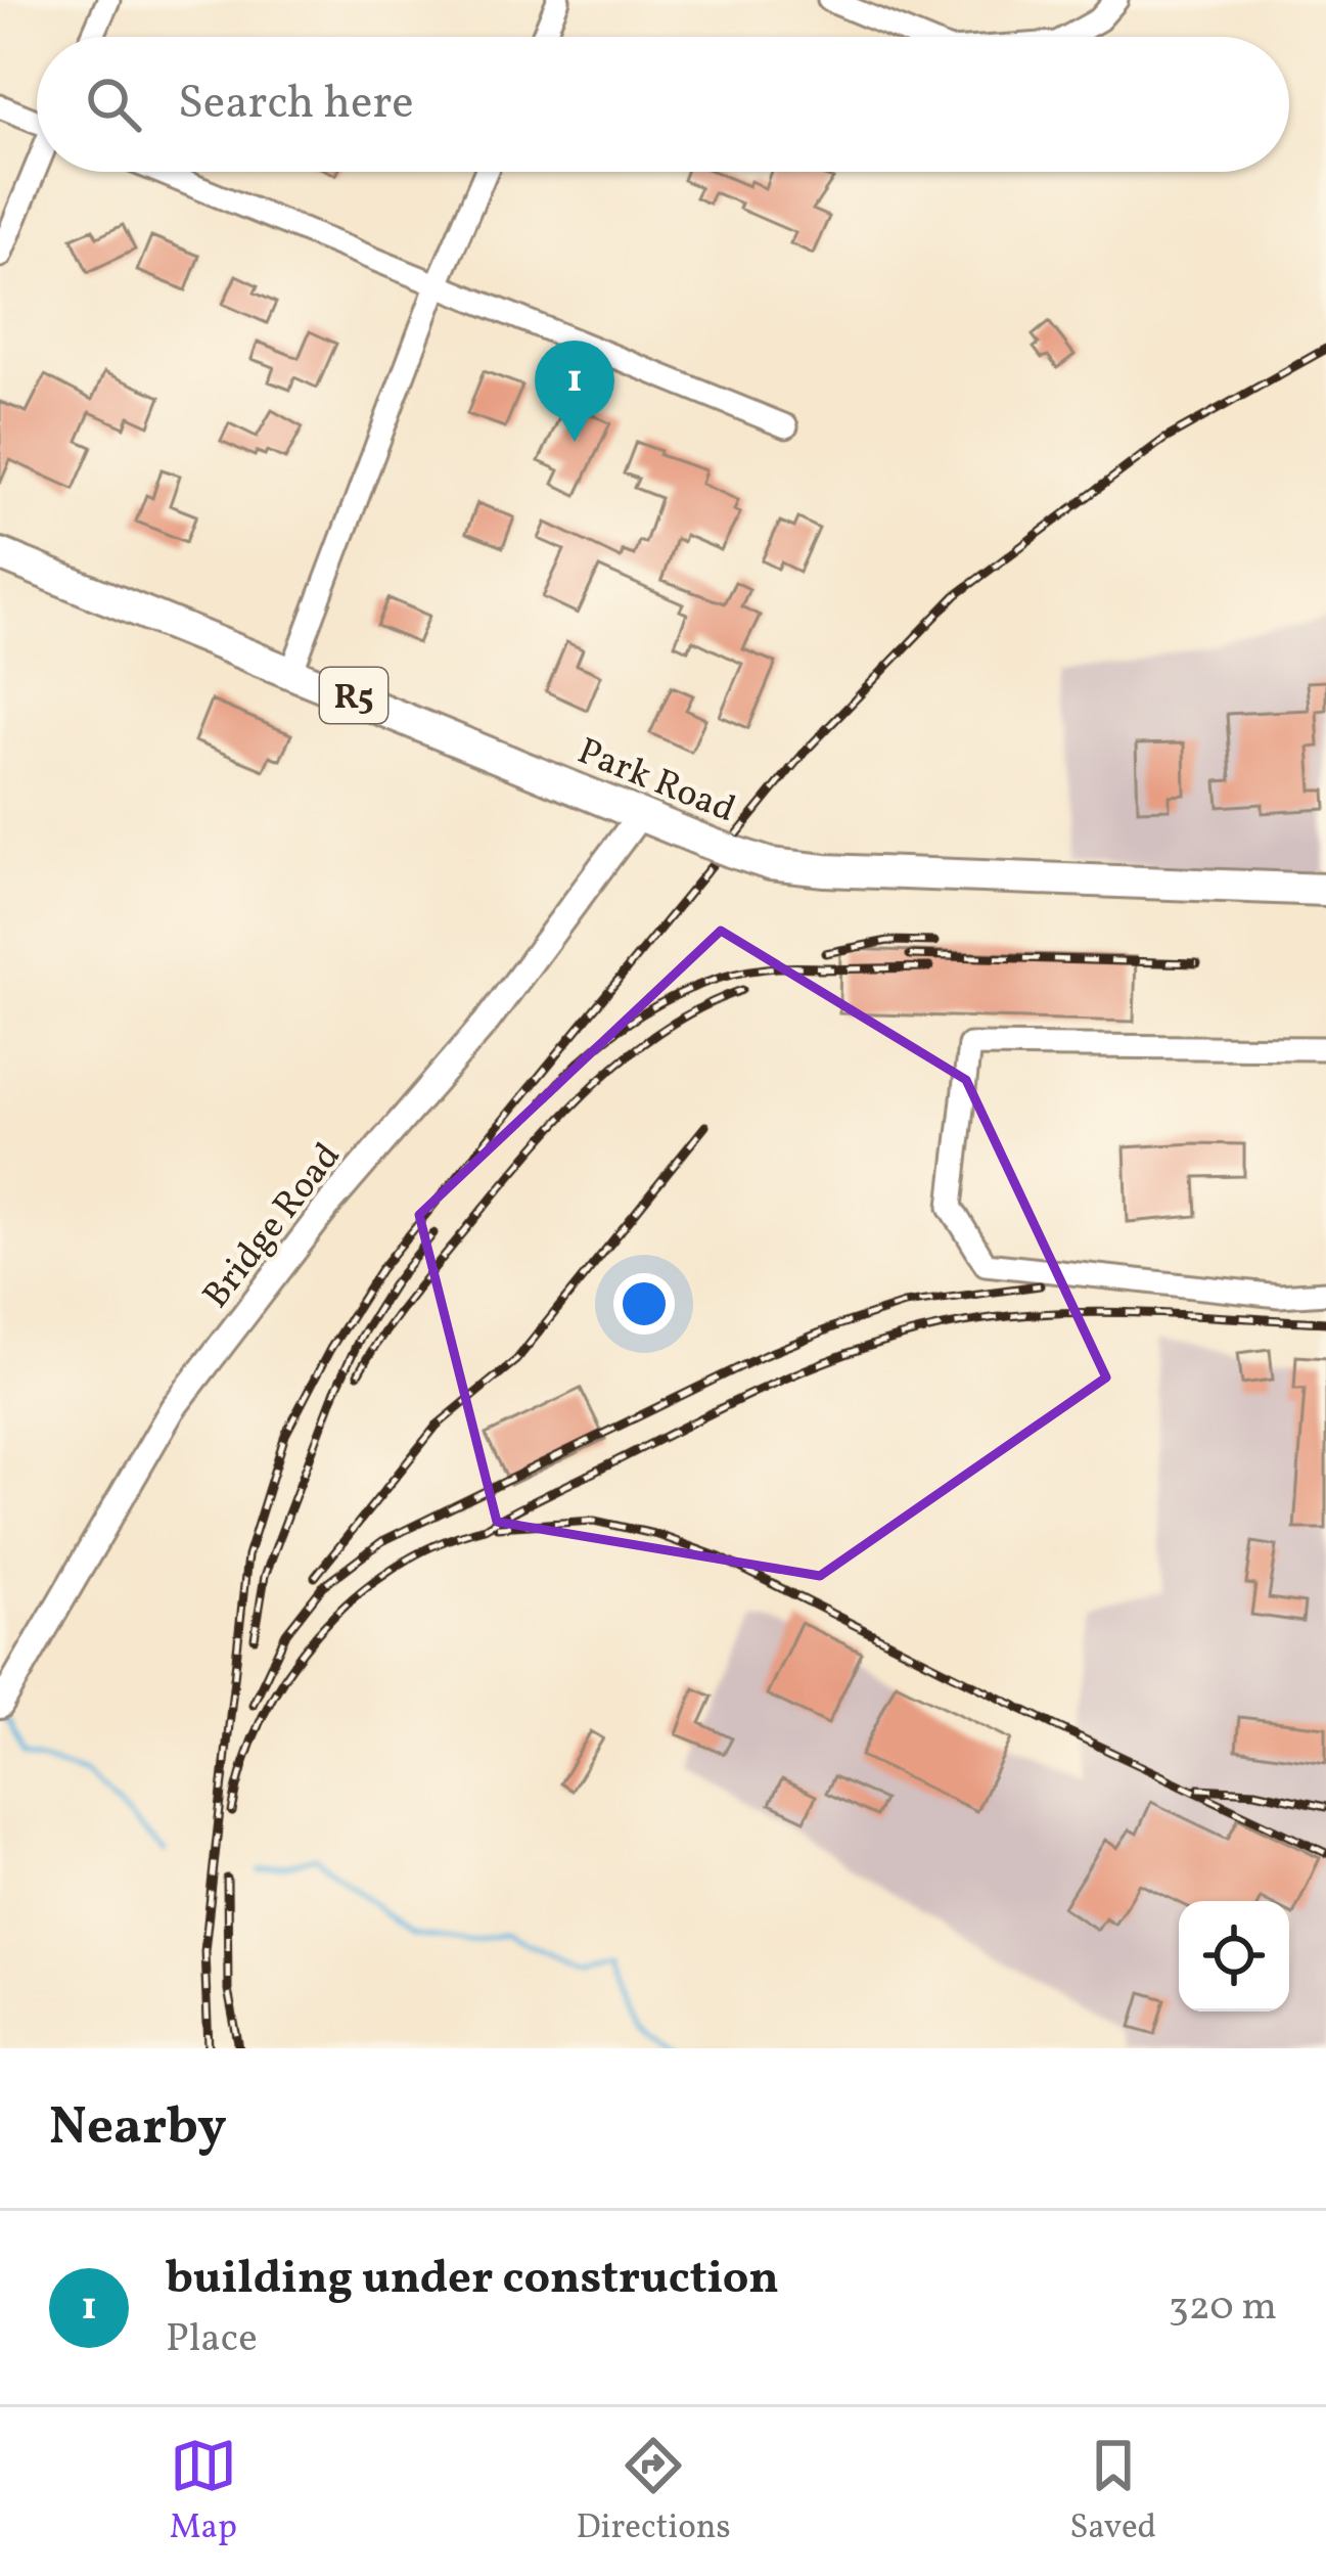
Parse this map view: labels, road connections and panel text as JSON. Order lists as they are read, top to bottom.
{
  "streets": {
    "highway": ["R5", "Park Road"],
    "main road": ["Bridge Road"]
  },
  "crossings": [
    ["Park Road", "Bridge Road"]
  ],
  "page": {
    "search": "Search here",
    "pins": "1",
    "heading": "Nearby",
    "list": [
      {
        "mark": "1",
        "name": "building under construction",
        "note": "Place",
        "value": "320 m"
      }
    ],
    "nav": ["Map", "Directions", "Saved"]
  }
}
